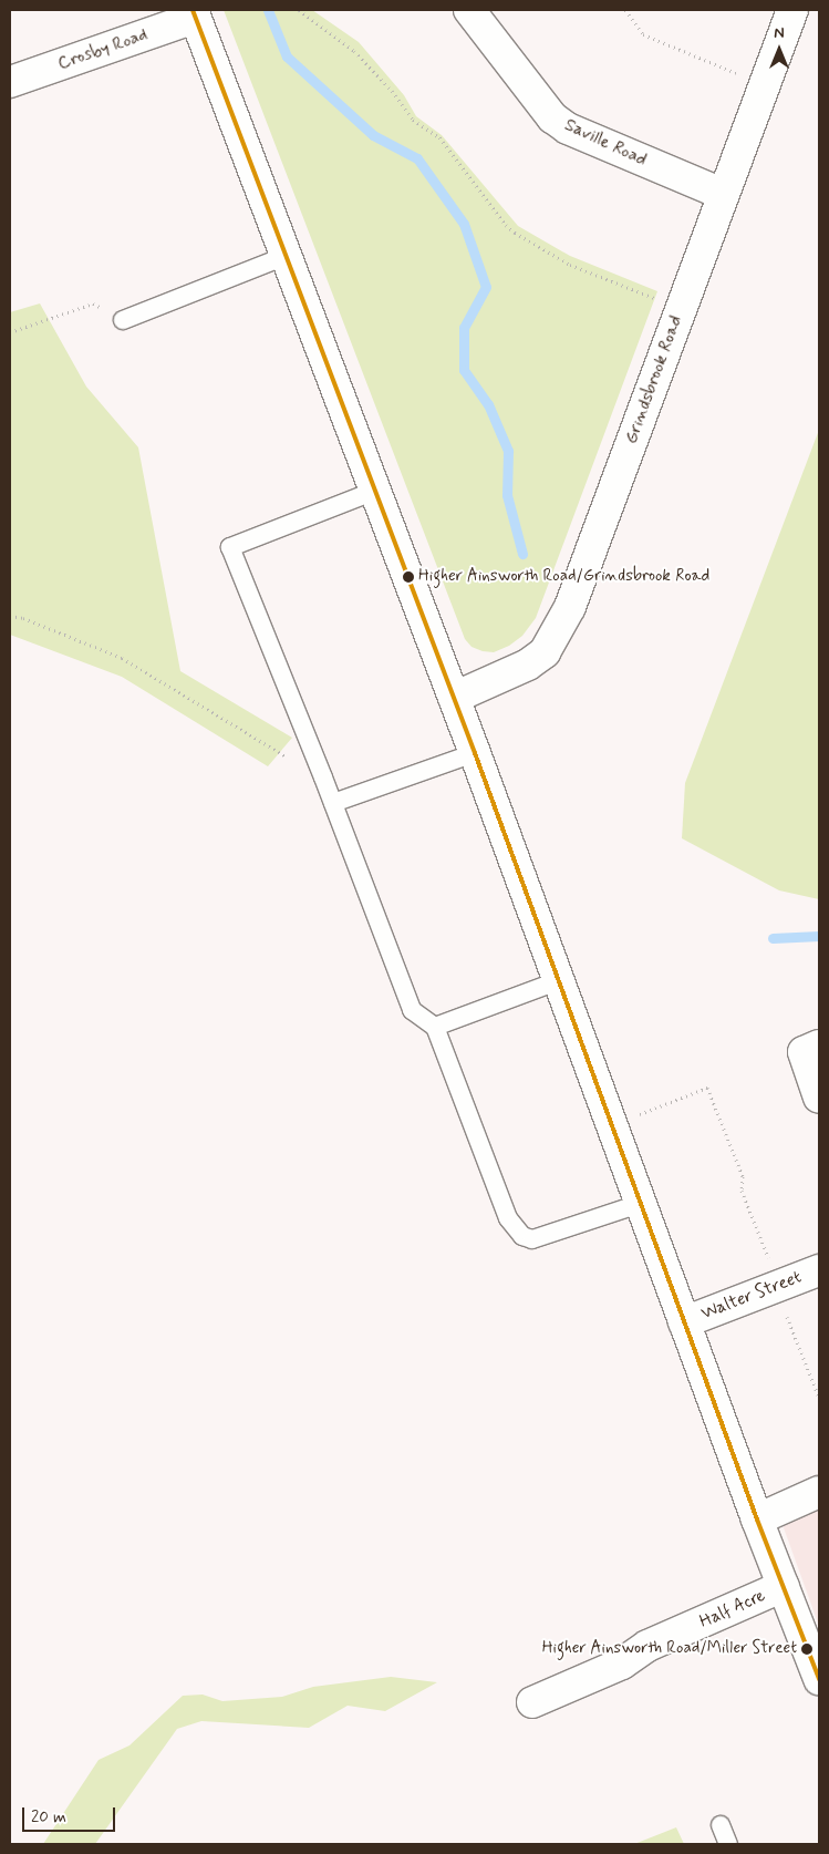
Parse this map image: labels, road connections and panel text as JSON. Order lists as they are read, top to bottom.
{
  "streets": {
    "street": [
      "Crosby Road",
      "Saville Road",
      "Grindsbrook Road",
      "Walter Street",
      "Half Acre"
    ]
  },
  "crossings": [
    ["Saville Road", "Grindsbrook Road"]
  ],
  "places": ["Higher Ainsworth Road/Grindsbrook Road", "Higher Ainsworth Road/Miller Street"],
  "scale_bar": "20 m",
  "north": "top"
}
